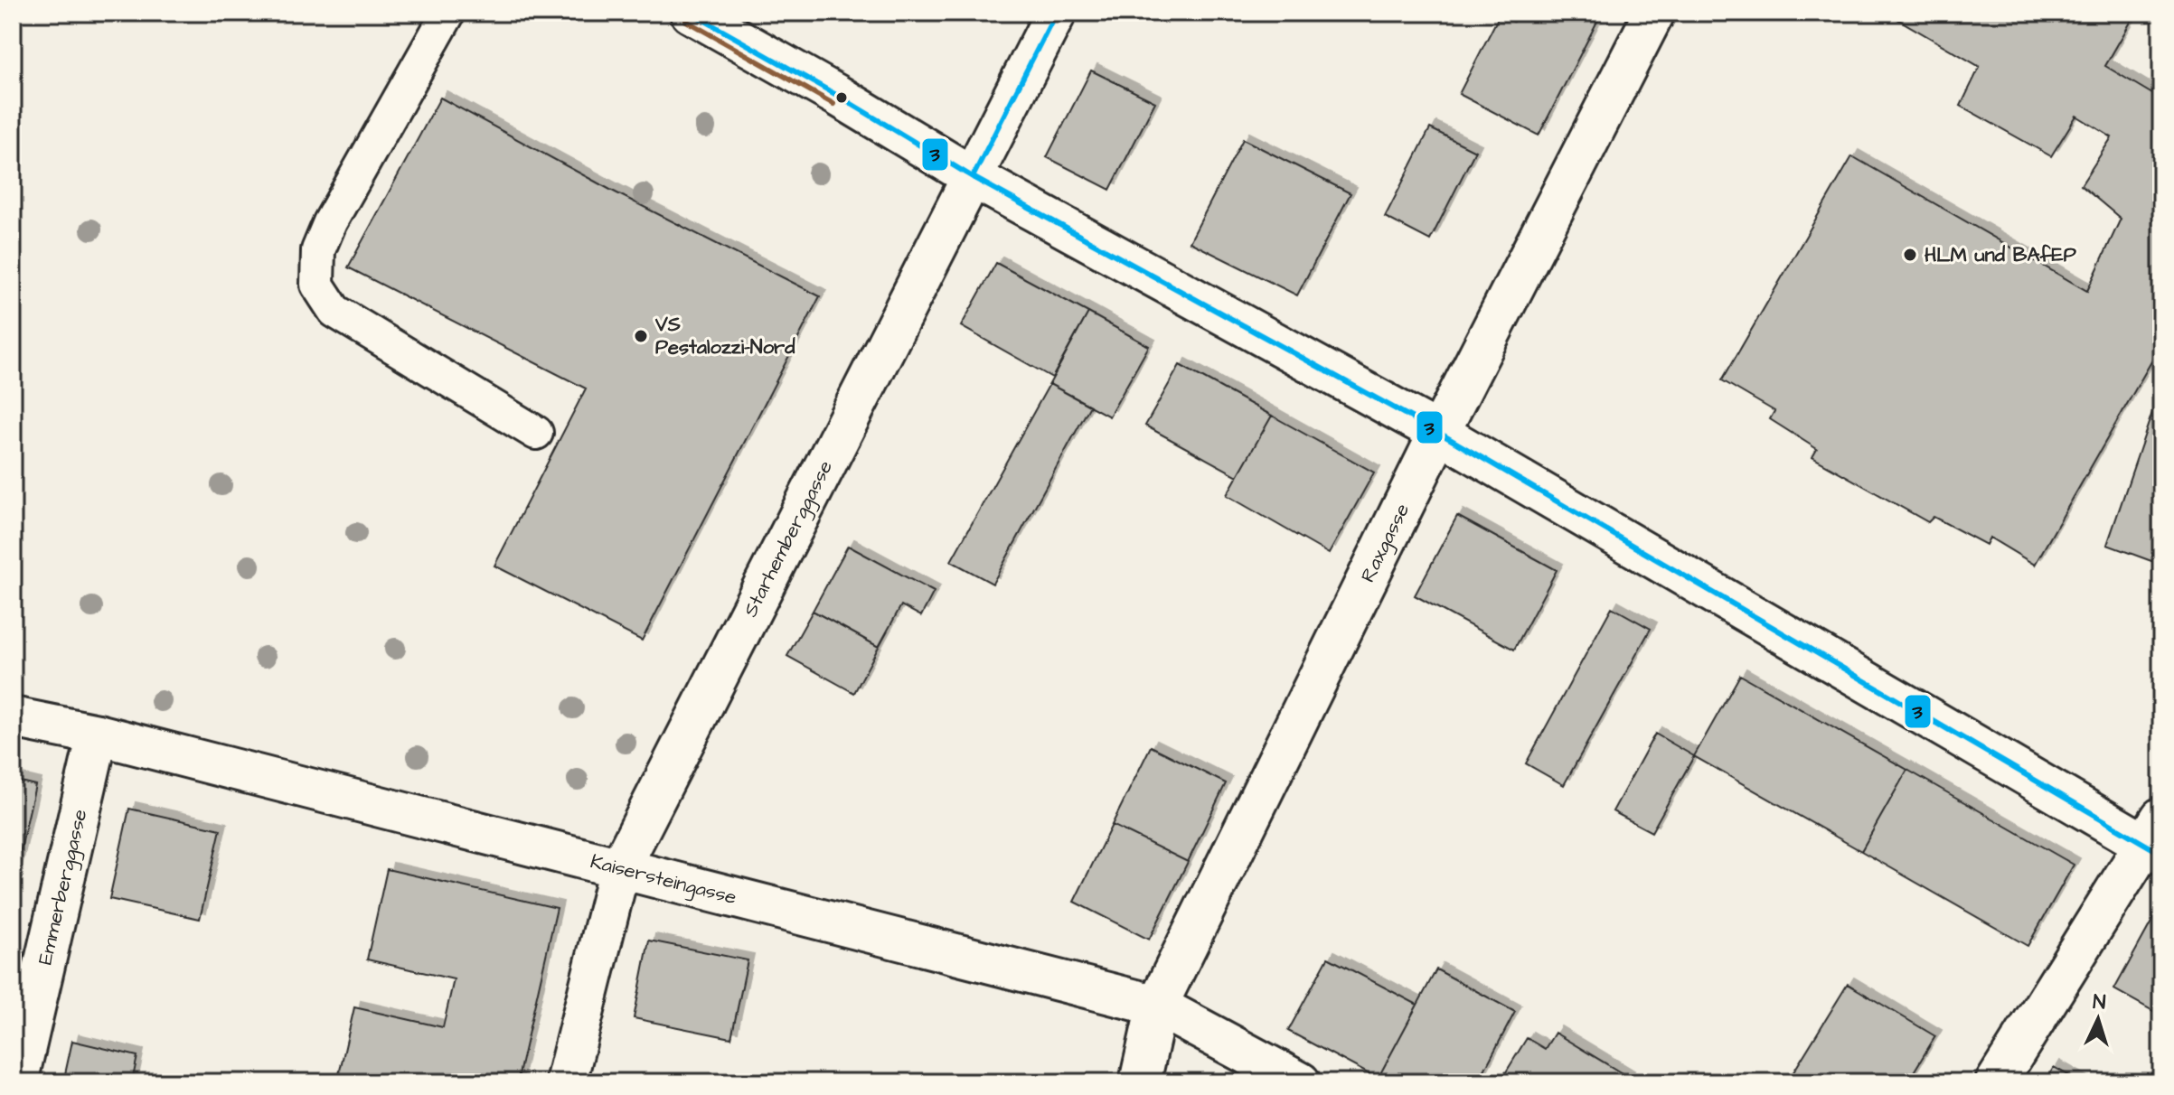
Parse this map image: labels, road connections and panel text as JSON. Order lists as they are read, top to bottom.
{
  "streets": {
    "street": [
      "Starhemberggasse",
      "Raxgasse",
      "Kaisersteingasse",
      "Emmerberggasse"
    ]
  },
  "crossings": [
    ["Starhemberggasse", "Kaisersteingasse"],
    ["Raxgasse", "Kaisersteingasse"],
    ["Kaisersteingasse", "Emmerberggasse"]
  ],
  "places": ["HLM und BAfEP", "VS Pestalozzi-Nord"],
  "lines": ["transit line 3"],
  "north": "top"
}
